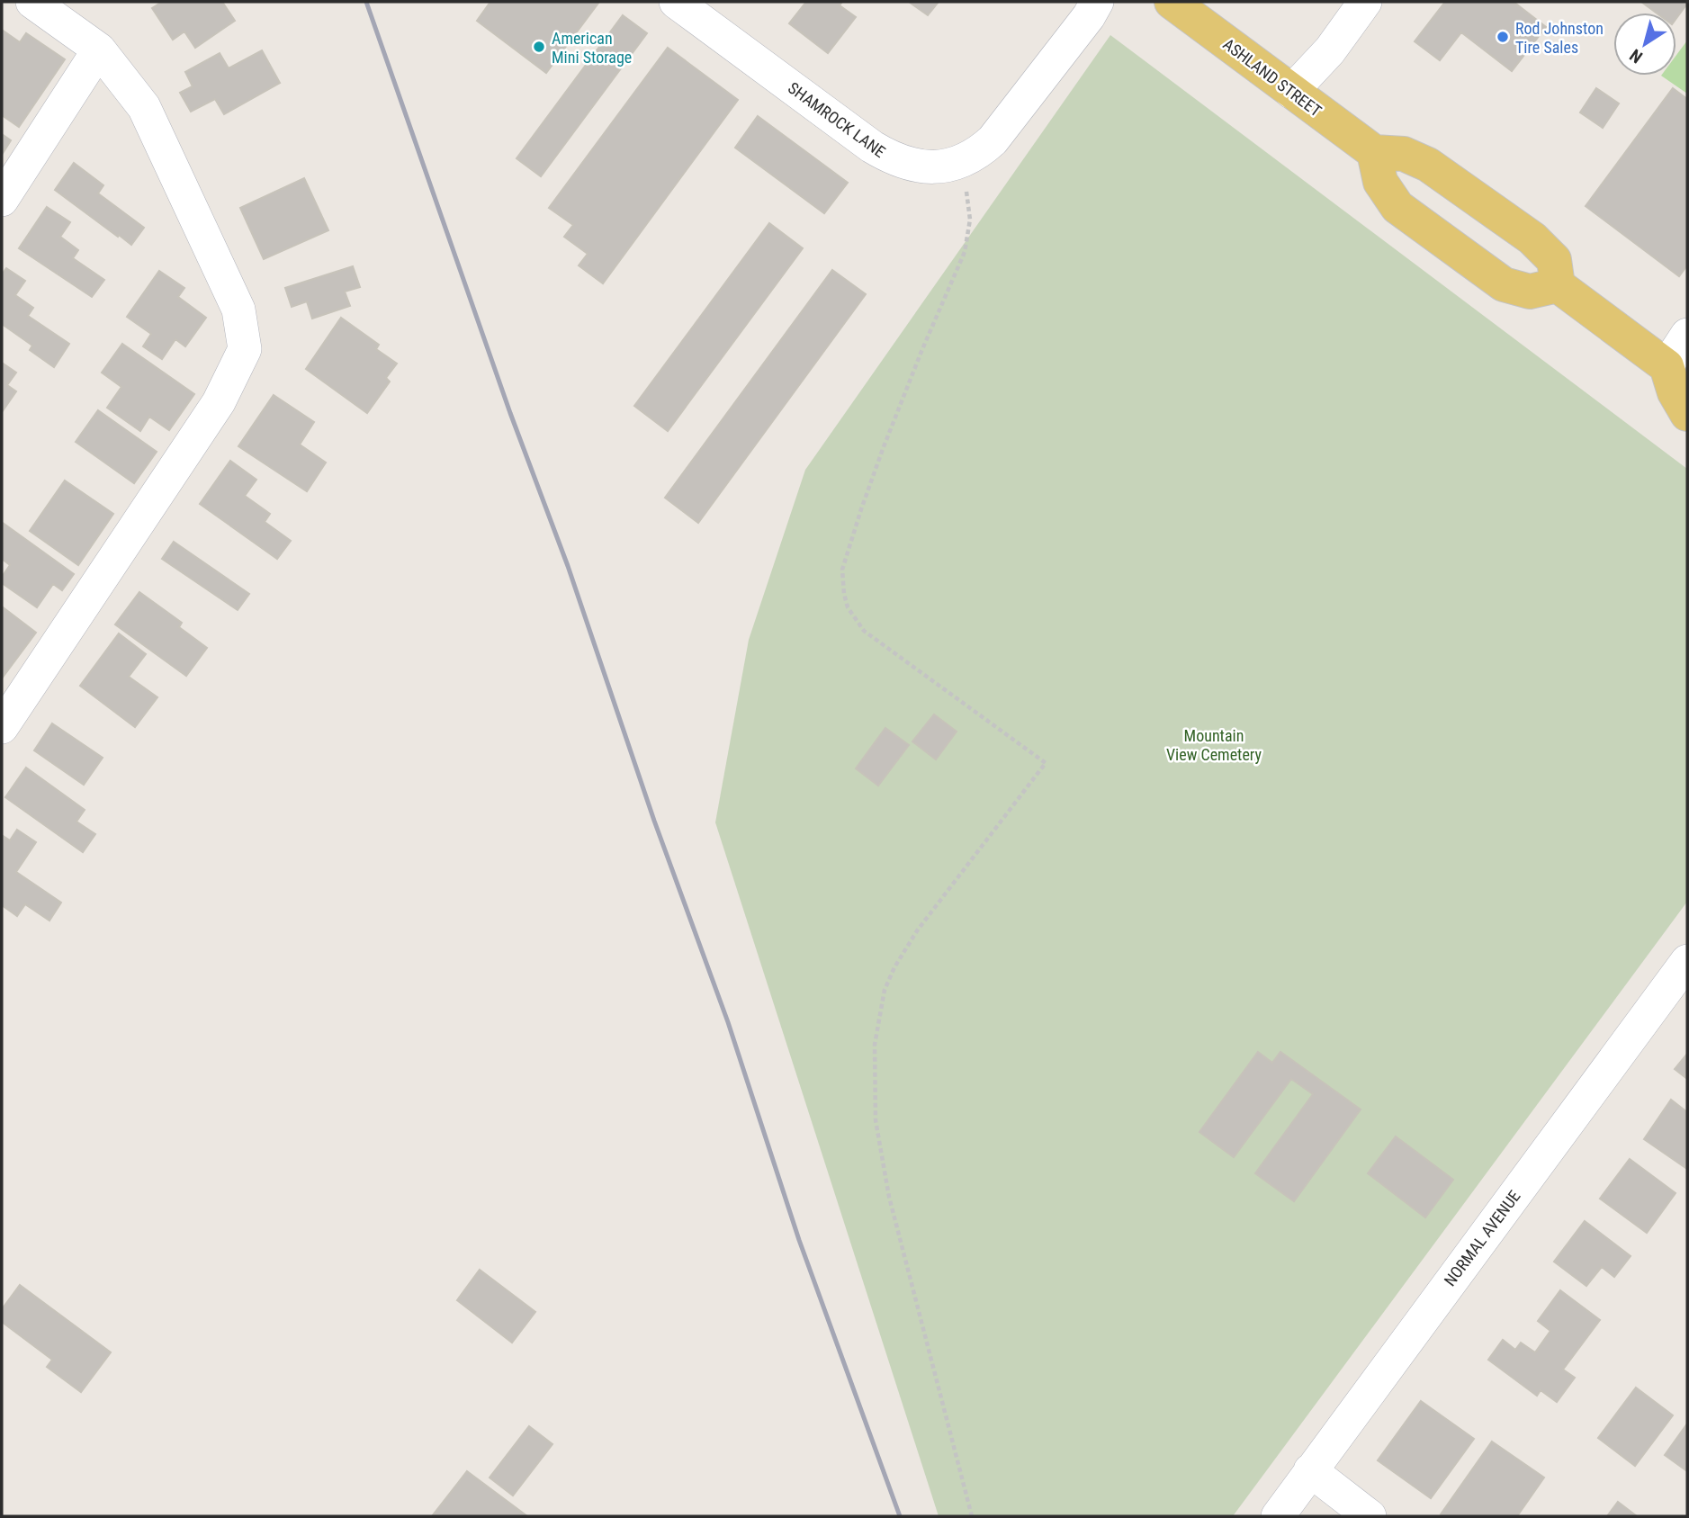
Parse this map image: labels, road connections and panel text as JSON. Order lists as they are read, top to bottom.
{
  "streets": {
    "main road": ["ASHLAND STREET"],
    "street": ["SHAMROCK LANE", "NORMAL AVENUE"]
  },
  "parks": ["Mountain View Cemetery"],
  "places": ["Rod Johnston Tire Sales", "American Mini Storage"],
  "north": "bottom left"
}
